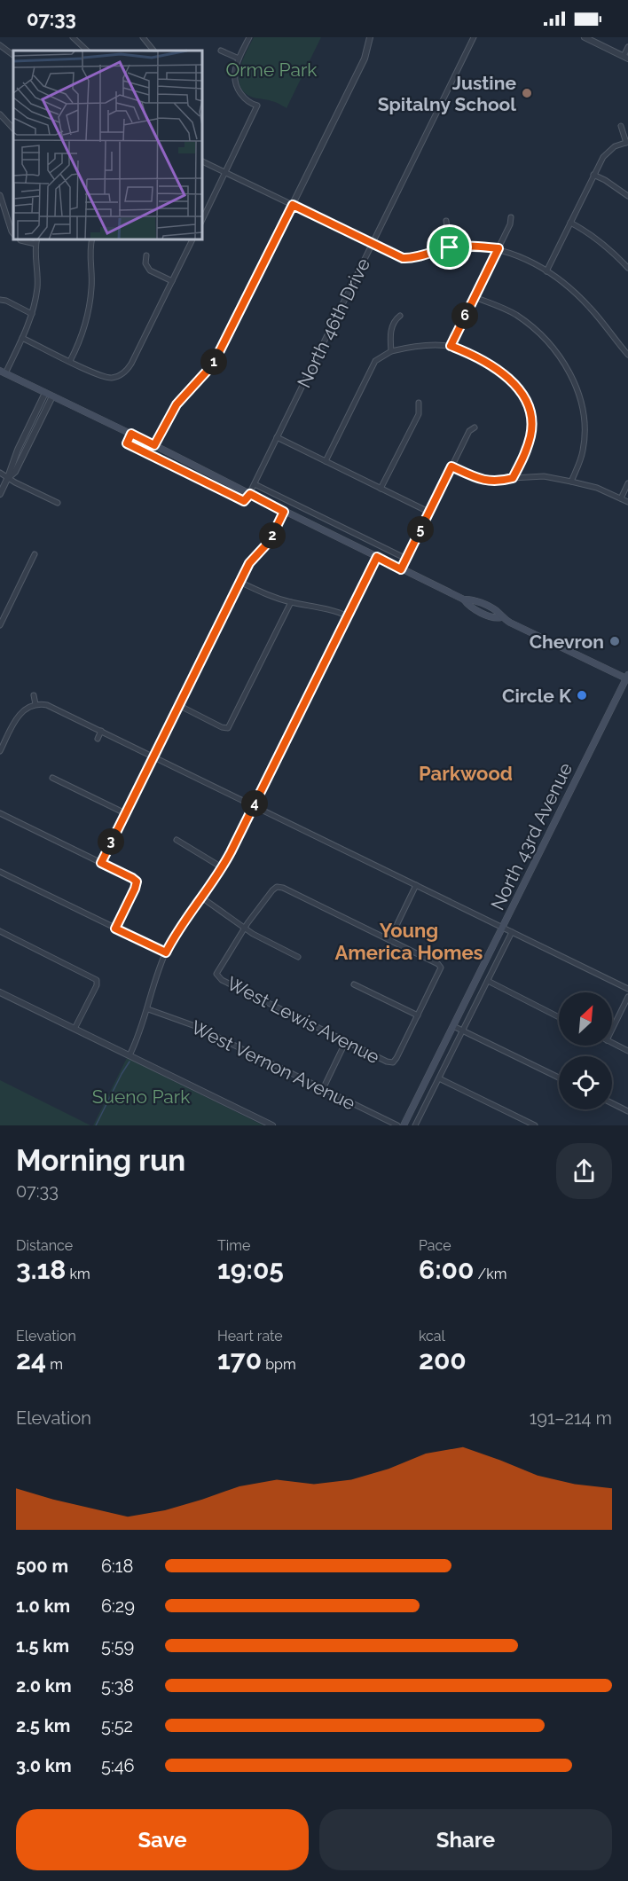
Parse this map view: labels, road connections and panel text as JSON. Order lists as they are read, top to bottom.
{
  "streets": {
    "main road": ["North 43rd Avenue"],
    "street": ["North 46th Drive", "West Lewis Avenue", "West Vernon Avenue"]
  },
  "districts": ["Parkwood", "Young America Homes"],
  "parks": ["Orme Park", "Sueno Park"],
  "places": ["Justine Spitalny School", "Chevron", "Circle K"],
  "north": "top right",
  "page": {
    "status": "07:33",
    "pins": [
      "6",
      "1",
      "5",
      "2",
      "4",
      "3"
    ],
    "heading": ["Morning run", "07:33"],
    "stats": [
      ["Distance", "3.18 km"],
      ["Time", "19:05"],
      ["Pace", "6:00 /km"],
      ["Elevation", "24 m"],
      ["Heart rate", "170 bpm"],
      ["kcal", "200"]
    ],
    "chart": ["Elevation", "191–214 m"],
    "list": [
      {
        "name": "500 m",
        "note": "6:18"
      },
      {
        "name": "1.0 km",
        "note": "6:29"
      },
      {
        "name": "1.5 km",
        "note": "5:59"
      },
      {
        "name": "2.0 km",
        "note": "5:38"
      },
      {
        "name": "2.5 km",
        "note": "5:52"
      },
      {
        "name": "3.0 km",
        "note": "5:46"
      }
    ],
    "buttons": ["Save", "Share"]
  }
}
